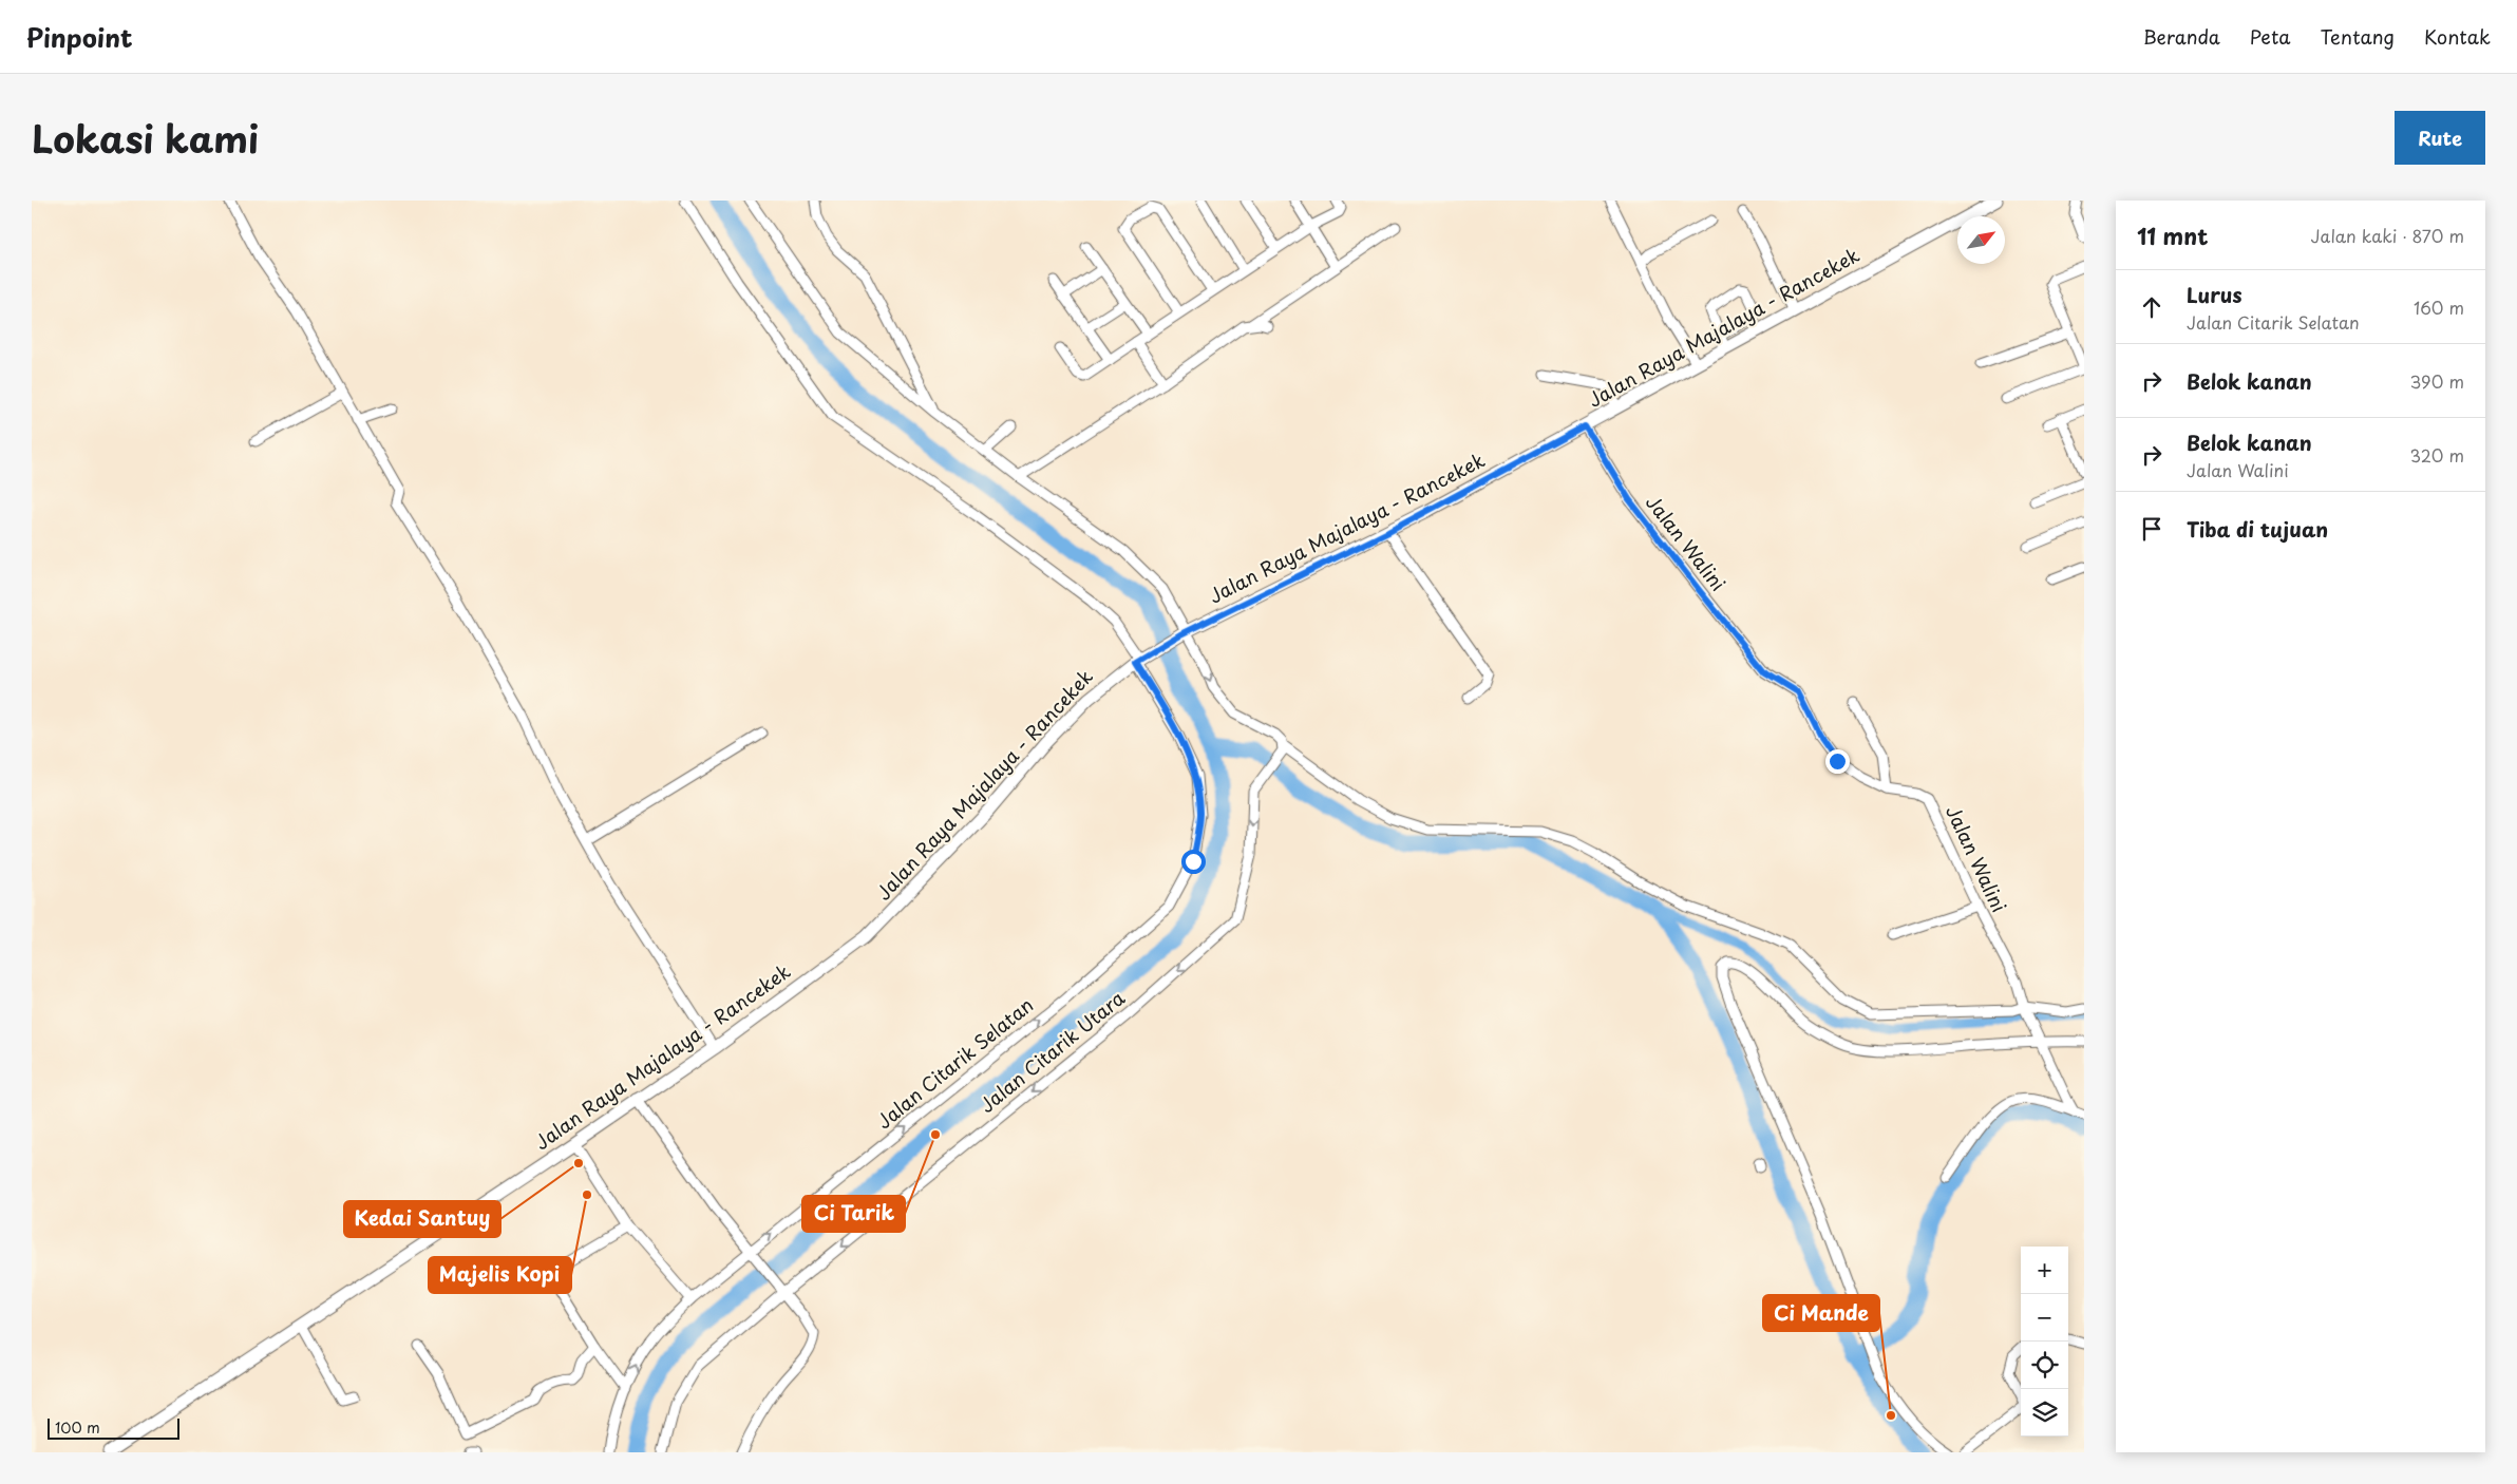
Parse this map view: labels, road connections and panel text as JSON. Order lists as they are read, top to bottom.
{
  "streets": {
    "main road": ["Jalan Raya Majalaya - Rancekek"],
    "street": ["Jalan Walini", "Jalan Citarik Utara", "Jalan Citarik Selatan"]
  },
  "crossings": [
    ["Jalan Raya Majalaya - Rancekek", "Jalan Walini"],
    ["Jalan Raya Majalaya - Rancekek", "Jalan Citarik Selatan"]
  ],
  "one_way": ["Jalan Citarik Utara", "Jalan Citarik Selatan"],
  "places": [
    "Ci Tarik",
    "Kedai Santuy",
    "Majelis Kopi",
    "Ci Mande"
  ],
  "scale_bar": "100 m",
  "north": "top right",
  "page": {
    "header": "Pinpoint",
    "nav": [
      "Beranda",
      "Peta",
      "Tentang",
      "Kontak"
    ],
    "title": "Lokasi kami",
    "buttons": "Rute",
    "heading": ["11 mnt", "Jalan kaki · 870 m"],
    "list": [
      ["Lurus", "Jalan Citarik Selatan", "160 m"],
      ["Belok kanan", "390 m"],
      ["Belok kanan", "Jalan Walini", "320 m"],
      "Tiba di tujuan"
    ],
    "map_buttons": ["+", "−"],
    "scale": "100 m"
  }
}
